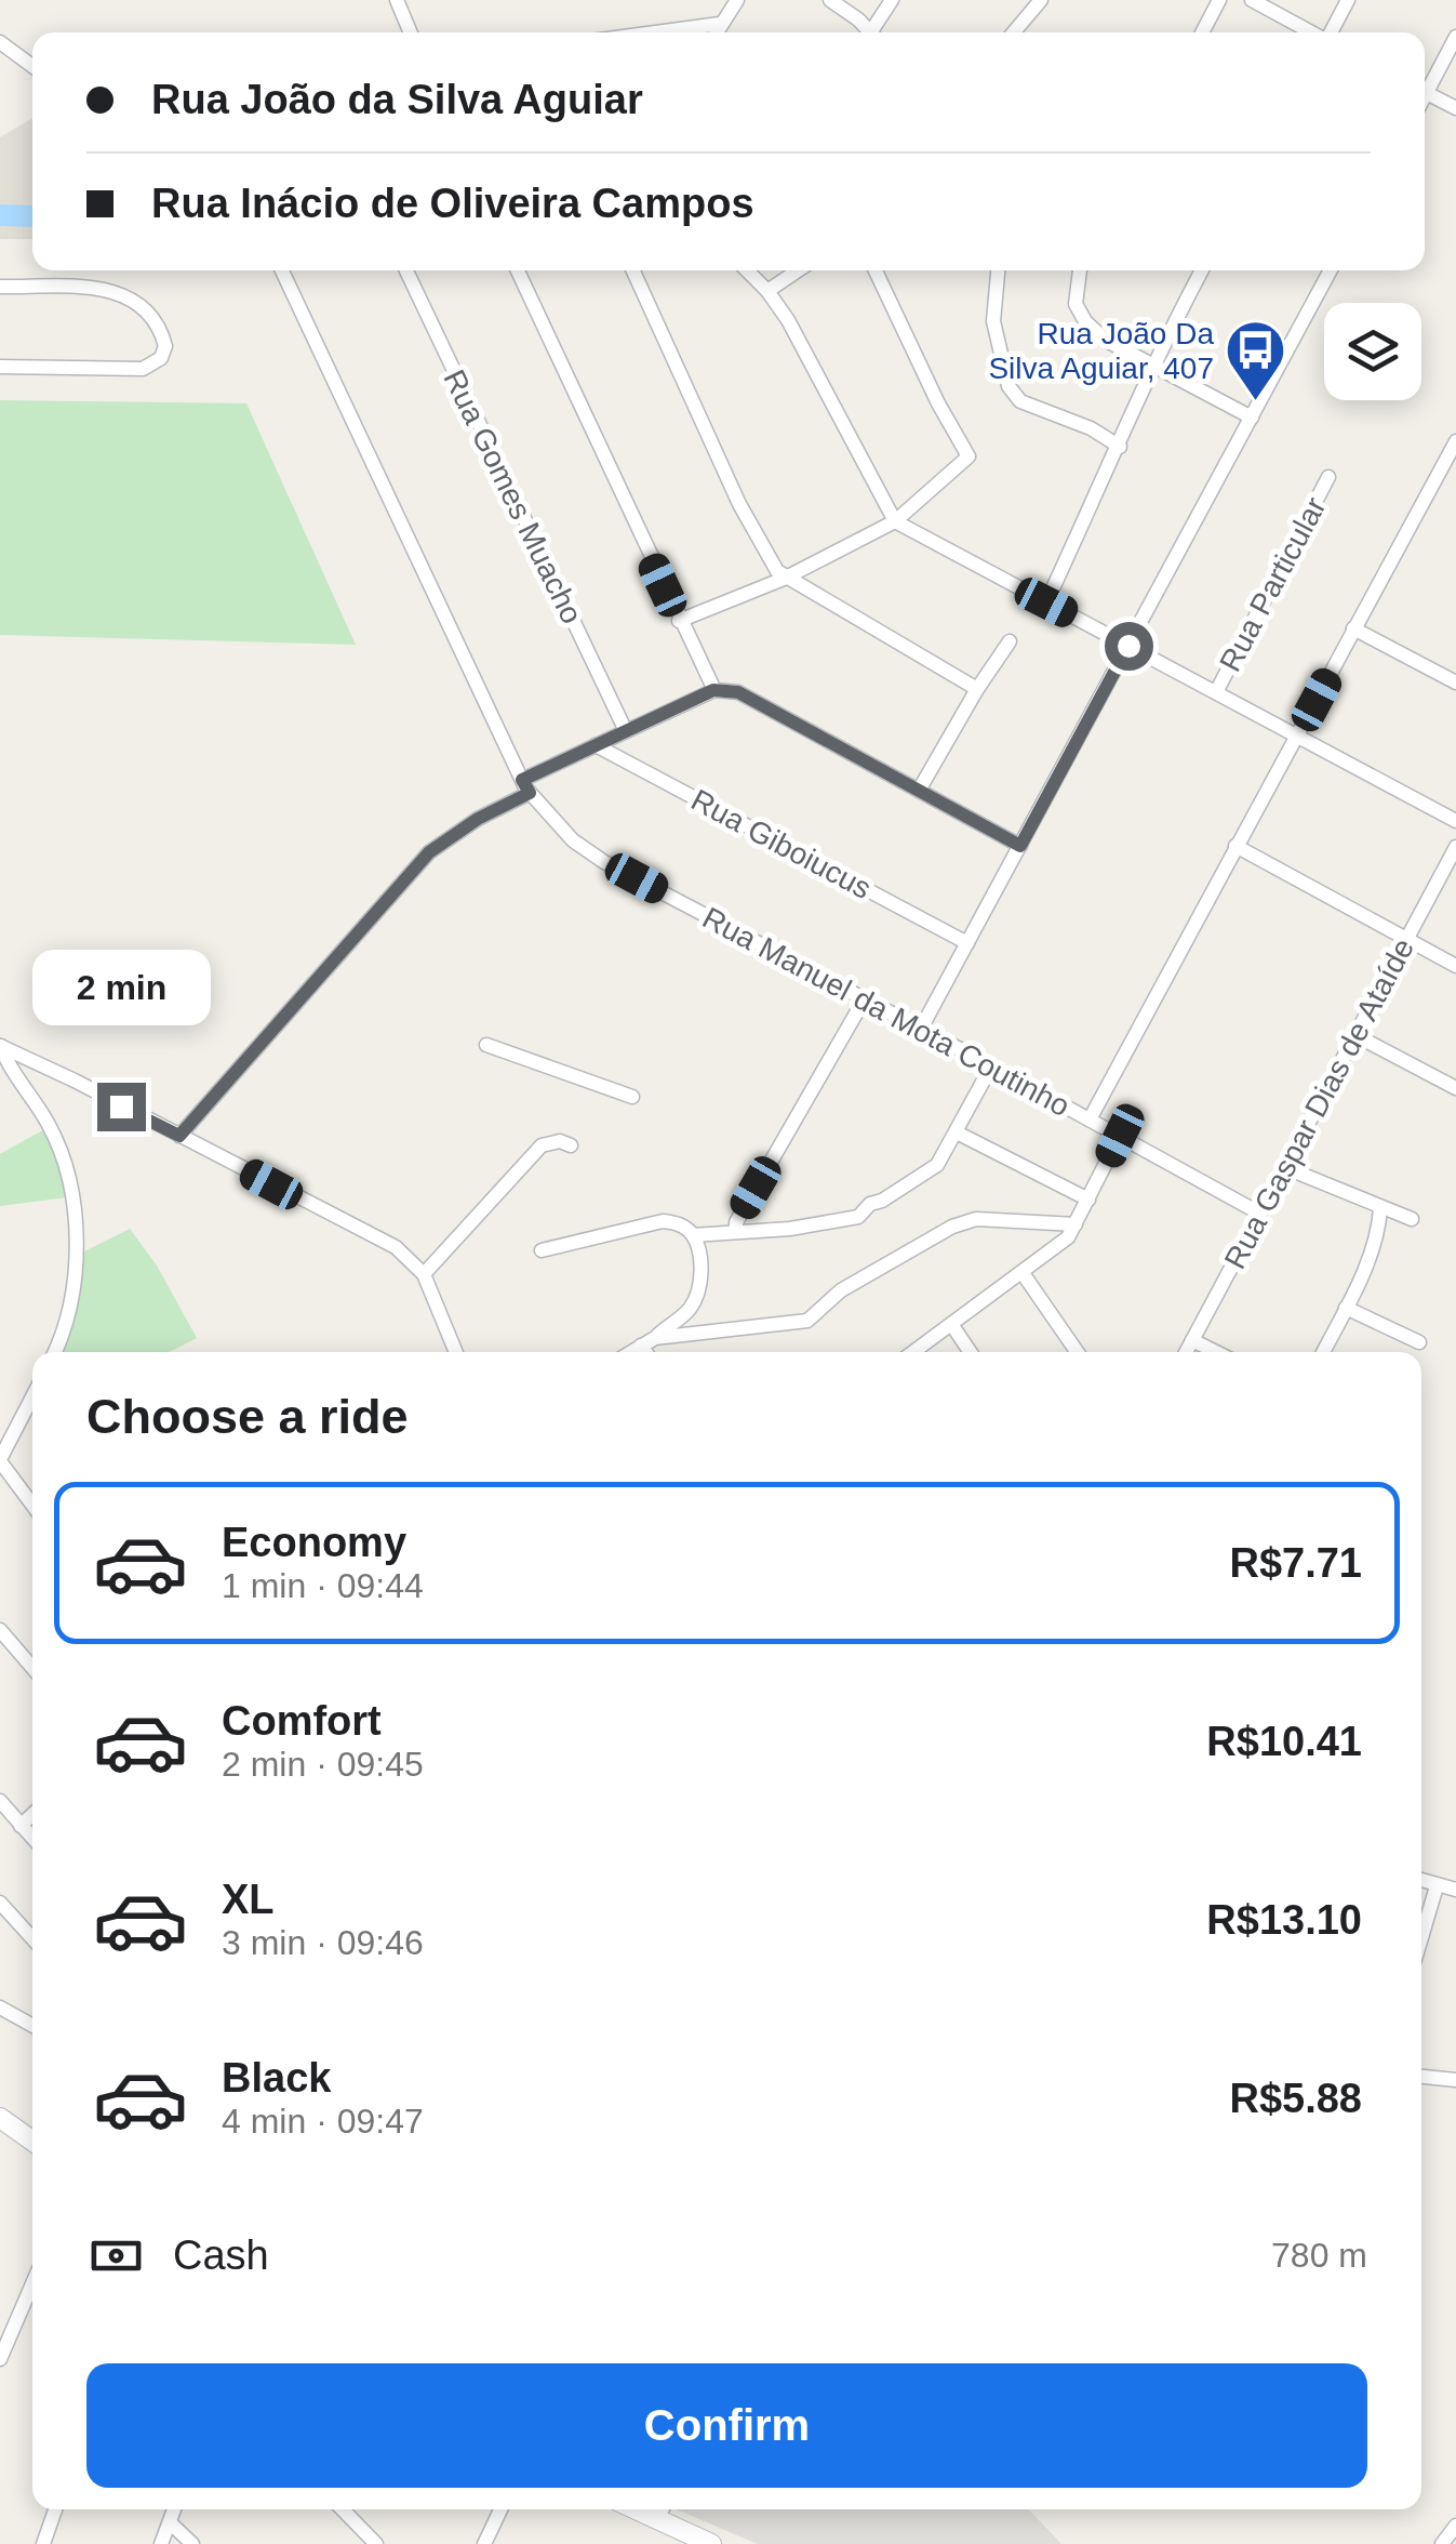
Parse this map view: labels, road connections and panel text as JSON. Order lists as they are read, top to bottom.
{
  "streets": {
    "street": [
      "Rua Gomes Muacho",
      "Rua Particular",
      "Rua Giboiucus",
      "Rua Manuel da Mota Coutinho",
      "Rua Gaspar Dias de Ataíde"
    ]
  },
  "crossings": [
    ["Rua Manuel da Mota Coutinho", "Rua Gaspar Dias de Ataíde"]
  ],
  "places": {
    "bus stop": ["Rua João Da Silva Aguiar, 407"]
  },
  "page": {
    "banner": ["Rua João da Silva Aguiar", "Rua Inácio de Oliveira Campos"],
    "bubble": "2 min",
    "heading": "Choose a ride",
    "list": [
      {
        "name": "Economy",
        "note": "1 min · 09:44",
        "value": "R$7.71"
      },
      {
        "name": "Comfort",
        "note": "2 min · 09:45",
        "value": "R$10.41"
      },
      {
        "name": "XL",
        "note": "3 min · 09:46",
        "value": "R$13.10"
      },
      {
        "name": "Black",
        "note": "4 min · 09:47",
        "value": "R$5.88"
      }
    ],
    "pay": ["Cash", "780 m"],
    "buttons": "Confirm"
  }
}
